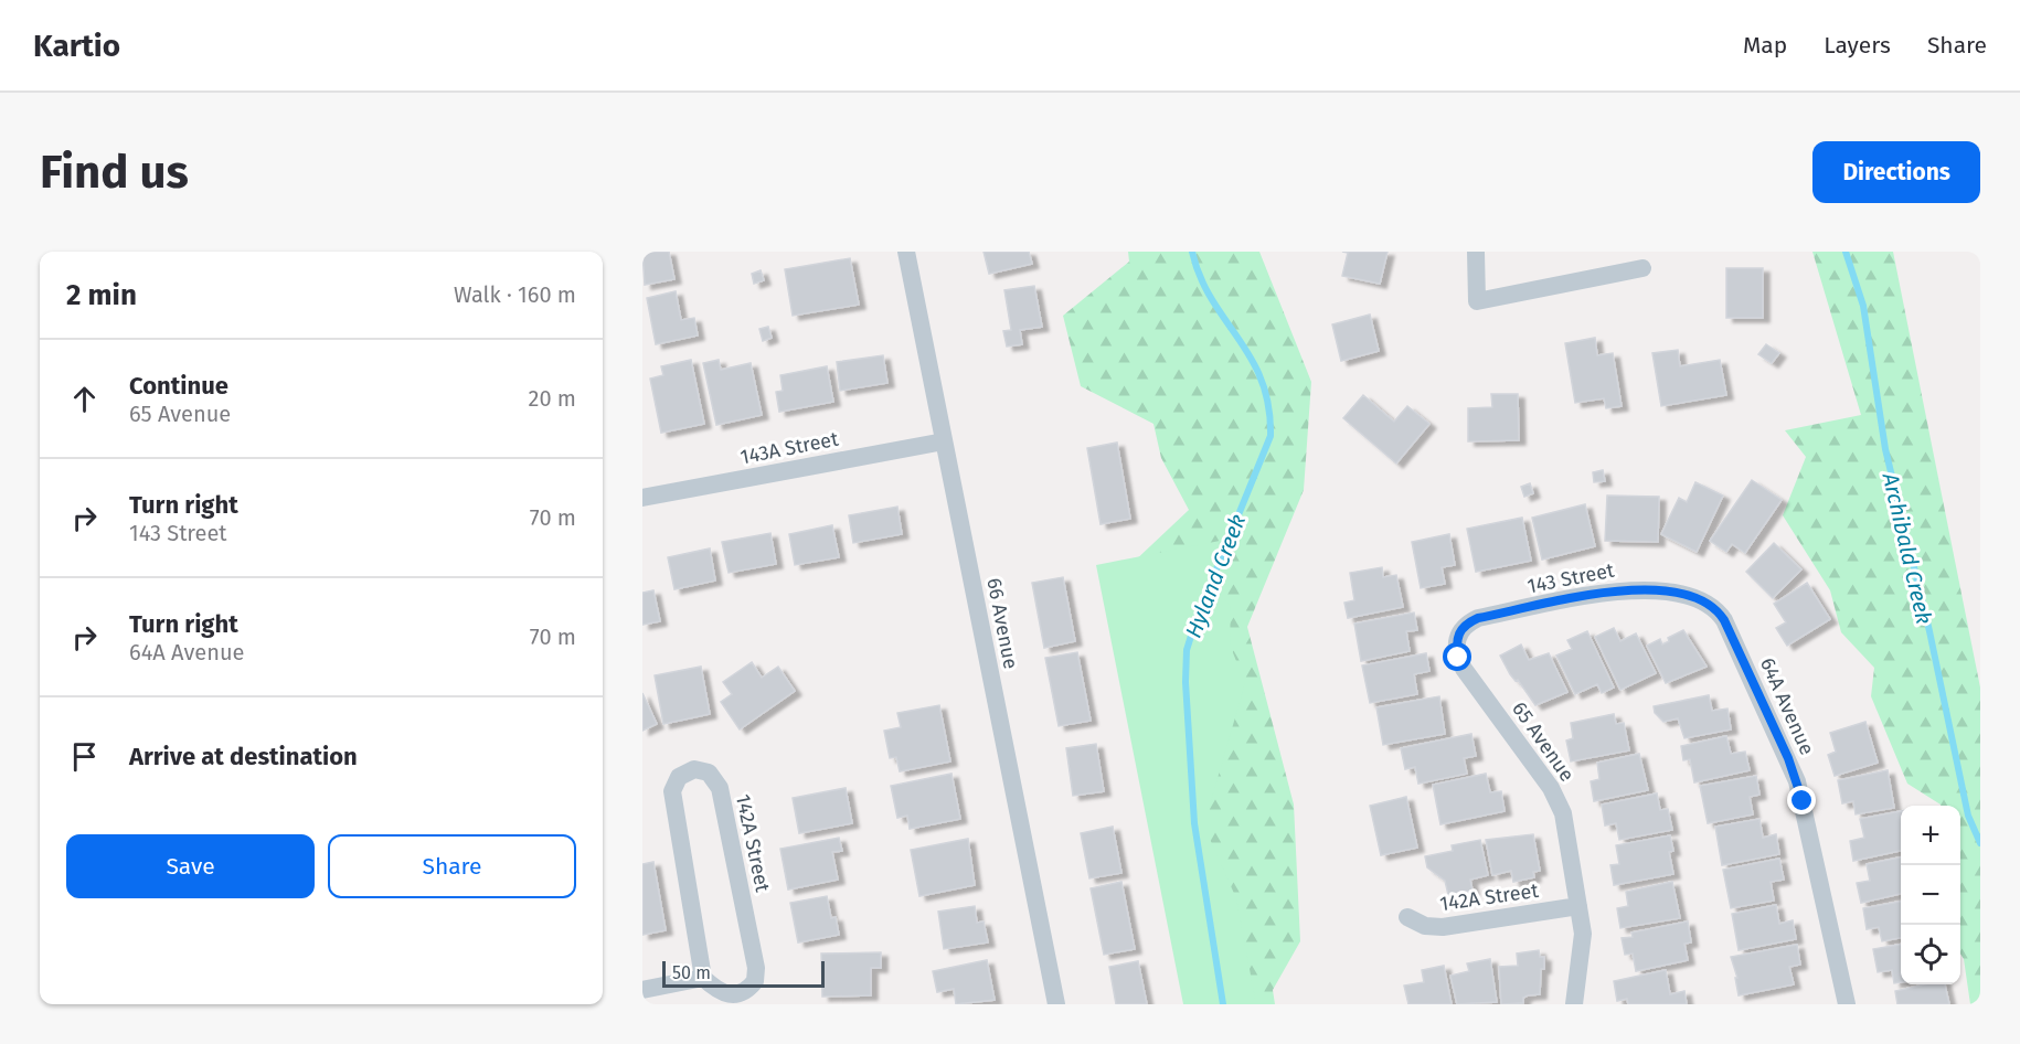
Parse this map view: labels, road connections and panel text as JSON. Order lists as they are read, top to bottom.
{
  "streets": {
    "street": [
      "143A Street",
      "143 Street",
      "66 Avenue",
      "64A Avenue",
      "65 Avenue",
      "142A Street"
    ]
  },
  "crossings": [
    ["143A Street", "66 Avenue"],
    ["143 Street", "64A Avenue"],
    ["143 Street", "65 Avenue"],
    ["65 Avenue", "142A Street"]
  ],
  "water": ["Archibald Creek", "Hyland Creek"],
  "scale_bar": "50 m",
  "page": {
    "header": "Kartio",
    "nav": ["Map", "Layers", "Share"],
    "buttons": [
      "Directions",
      ["Save", "Share"]
    ],
    "title": "Find us",
    "heading": ["2 min", "Walk · 160 m"],
    "list": [
      ["Continue", "65 Avenue", "20 m"],
      ["Turn right", "143 Street", "70 m"],
      ["Turn right", "64A Avenue", "70 m"],
      "Arrive at destination"
    ],
    "map_buttons": ["+", "−"],
    "scale": "50 m"
  }
}
